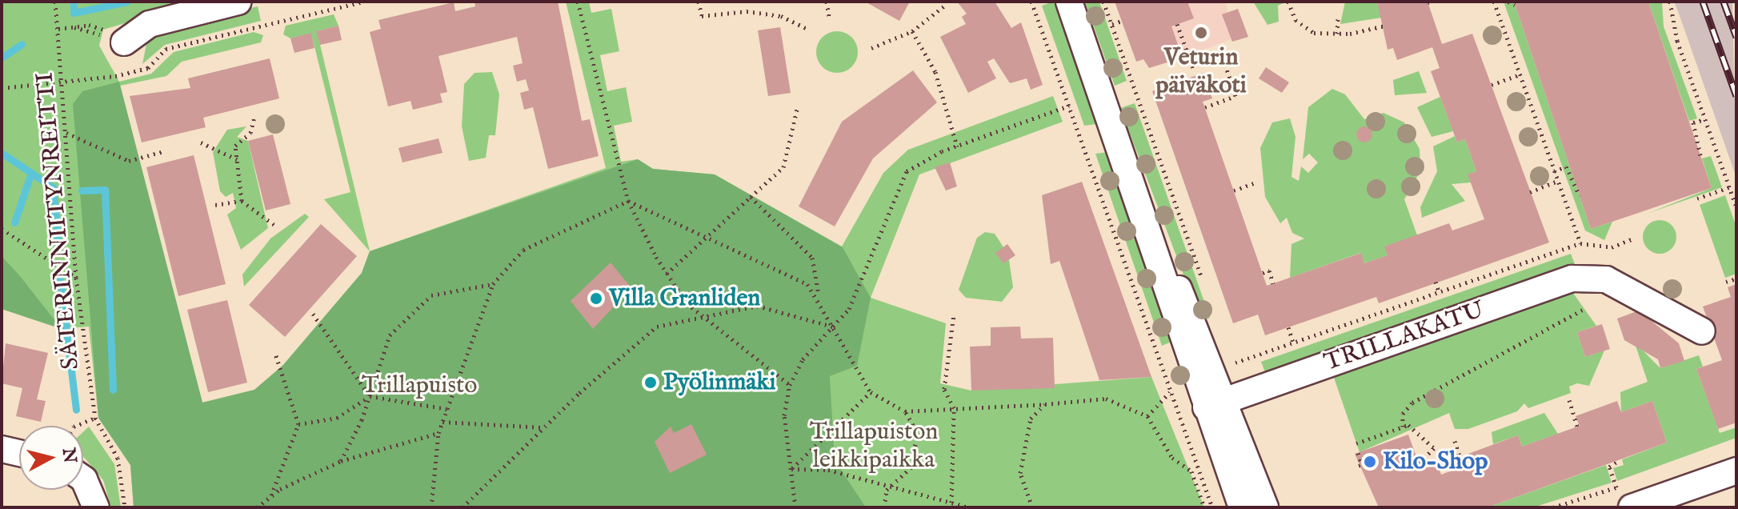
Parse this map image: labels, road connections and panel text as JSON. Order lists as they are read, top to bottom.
{
  "streets": {
    "street": ["TRILLAKATU"],
    "path": ["SÄTERINNIITYNREITTI"]
  },
  "parks": ["Trillapuisto", "Trillapuiston leikkipaikka"],
  "places": [
    "Veturin päiväkoti",
    "Villa Granliden",
    "Pyölinmäki",
    "Kilo-Shop"
  ],
  "north": "right"
}
